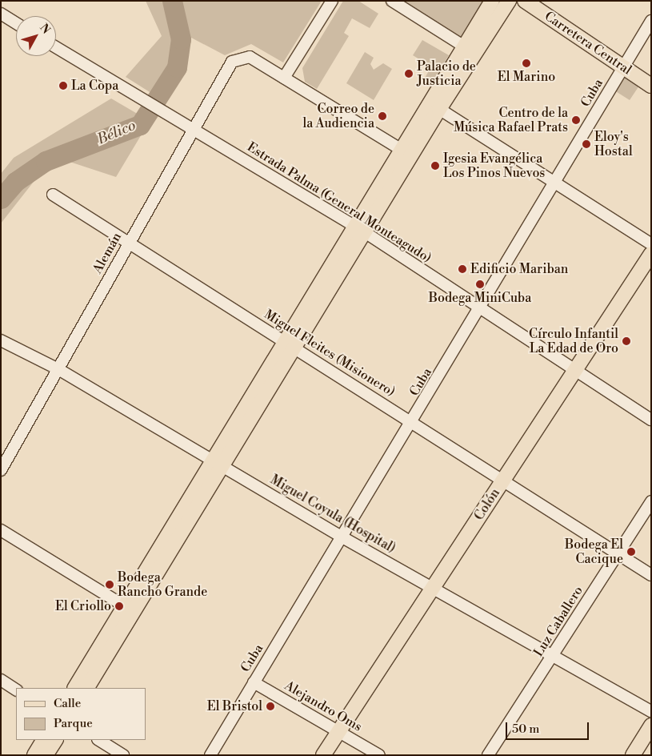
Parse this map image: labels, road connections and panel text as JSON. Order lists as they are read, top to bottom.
{
  "streets": {
    "main road": ["Carretera Central", "Colón"],
    "street": [
      "Cuba",
      "Estrada Palma (General Monteagudo)",
      "Alemán",
      "Miguel Fleites (Misionero)",
      "Miguel Coyula (Hospital)",
      "Luz Caballero",
      "Alejandro Oms"
    ]
  },
  "crossings": [
    ["Carretera Central", "Cuba"],
    ["Cuba", "Estrada Palma (General Monteagudo)"],
    ["Cuba", "Miguel Fleites (Misionero)"],
    ["Cuba", "Miguel Coyula (Hospital)"],
    ["Cuba", "Alejandro Oms"],
    ["Estrada Palma (General Monteagudo)", "Alemán"],
    ["Estrada Palma (General Monteagudo)", "Colón"],
    ["Alemán", "Miguel Fleites (Misionero)"],
    ["Alemán", "Miguel Coyula (Hospital)"],
    ["Miguel Fleites (Misionero)", "Colón"],
    ["Miguel Fleites (Misionero)", "Luz Caballero"],
    ["Colón", "Miguel Coyula (Hospital)"],
    ["Colón", "Alejandro Oms"],
    ["Miguel Coyula (Hospital)", "Luz Caballero"]
  ],
  "water": ["Bélico"],
  "places": [
    "El Marino",
    "Palacio de Justicia",
    "La Copa",
    "Correo de la Audiencia",
    "Centro de la Música Rafael Prats",
    "Eloy's Hostal",
    "Igesia Evangélica Los Pinos Nuevos",
    "Edificio Mariban",
    "Bodega MiniCuba",
    "Círculo Infantil La Edad de Oro",
    "Bodega El Cacique",
    "Bodega Rancho Grande",
    "El Criollo",
    "El Bristol"
  ],
  "legend": ["Calle", "Parque"],
  "scale_bar": "50 m",
  "north": "top right"
}
